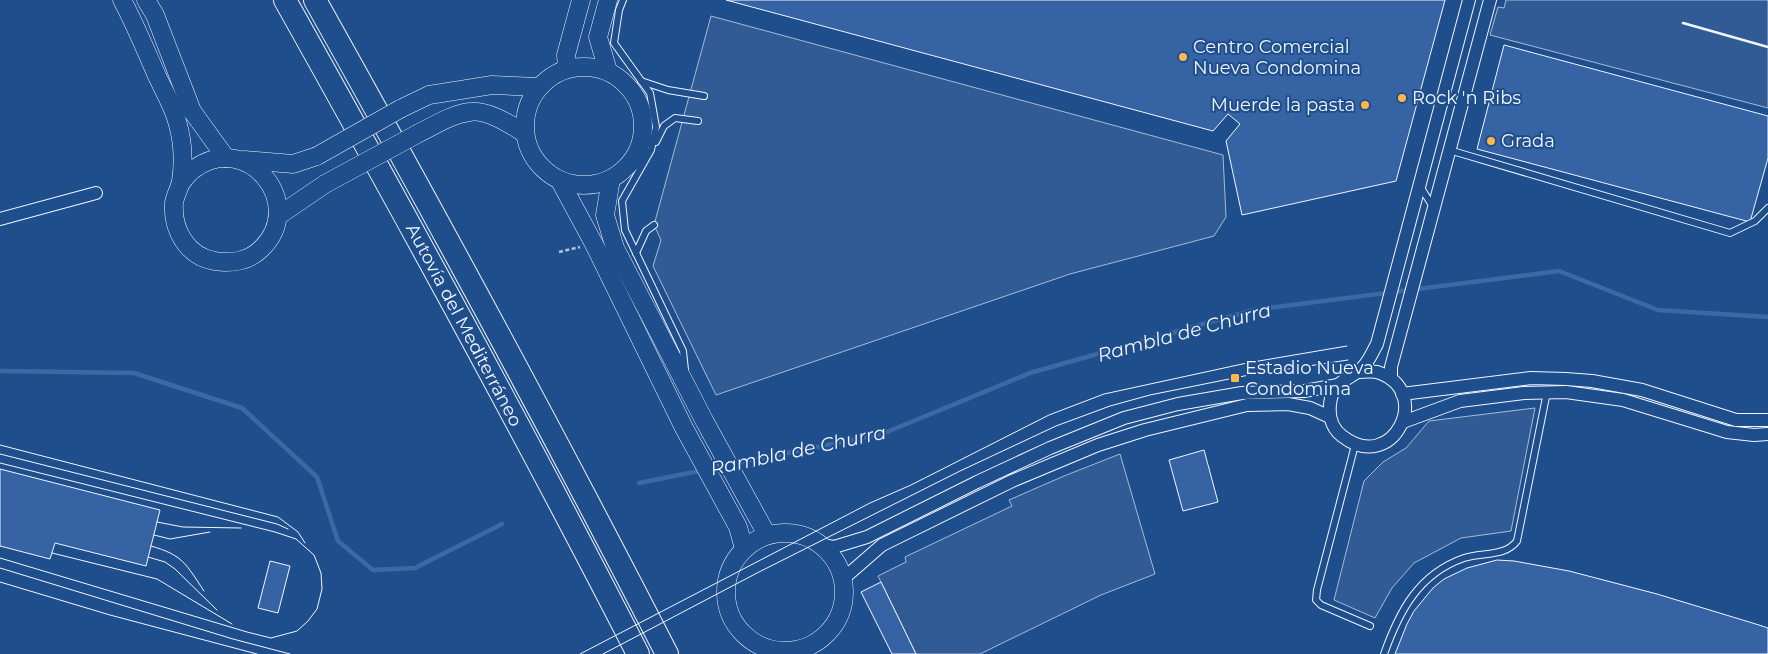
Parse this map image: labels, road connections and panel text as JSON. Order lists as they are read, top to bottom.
{
  "streets": {
    "highway": ["Autovía del Mediterráneo"]
  },
  "water": ["Rambla de Churra"],
  "places": {
    "other": [
      "Centro Comercial Nueva Condomina",
      "Rock 'n Ribs",
      "Muerde la pasta",
      "Grada"
    ],
    "transit": ["Estadio Nueva Condomina"]
  }
}
